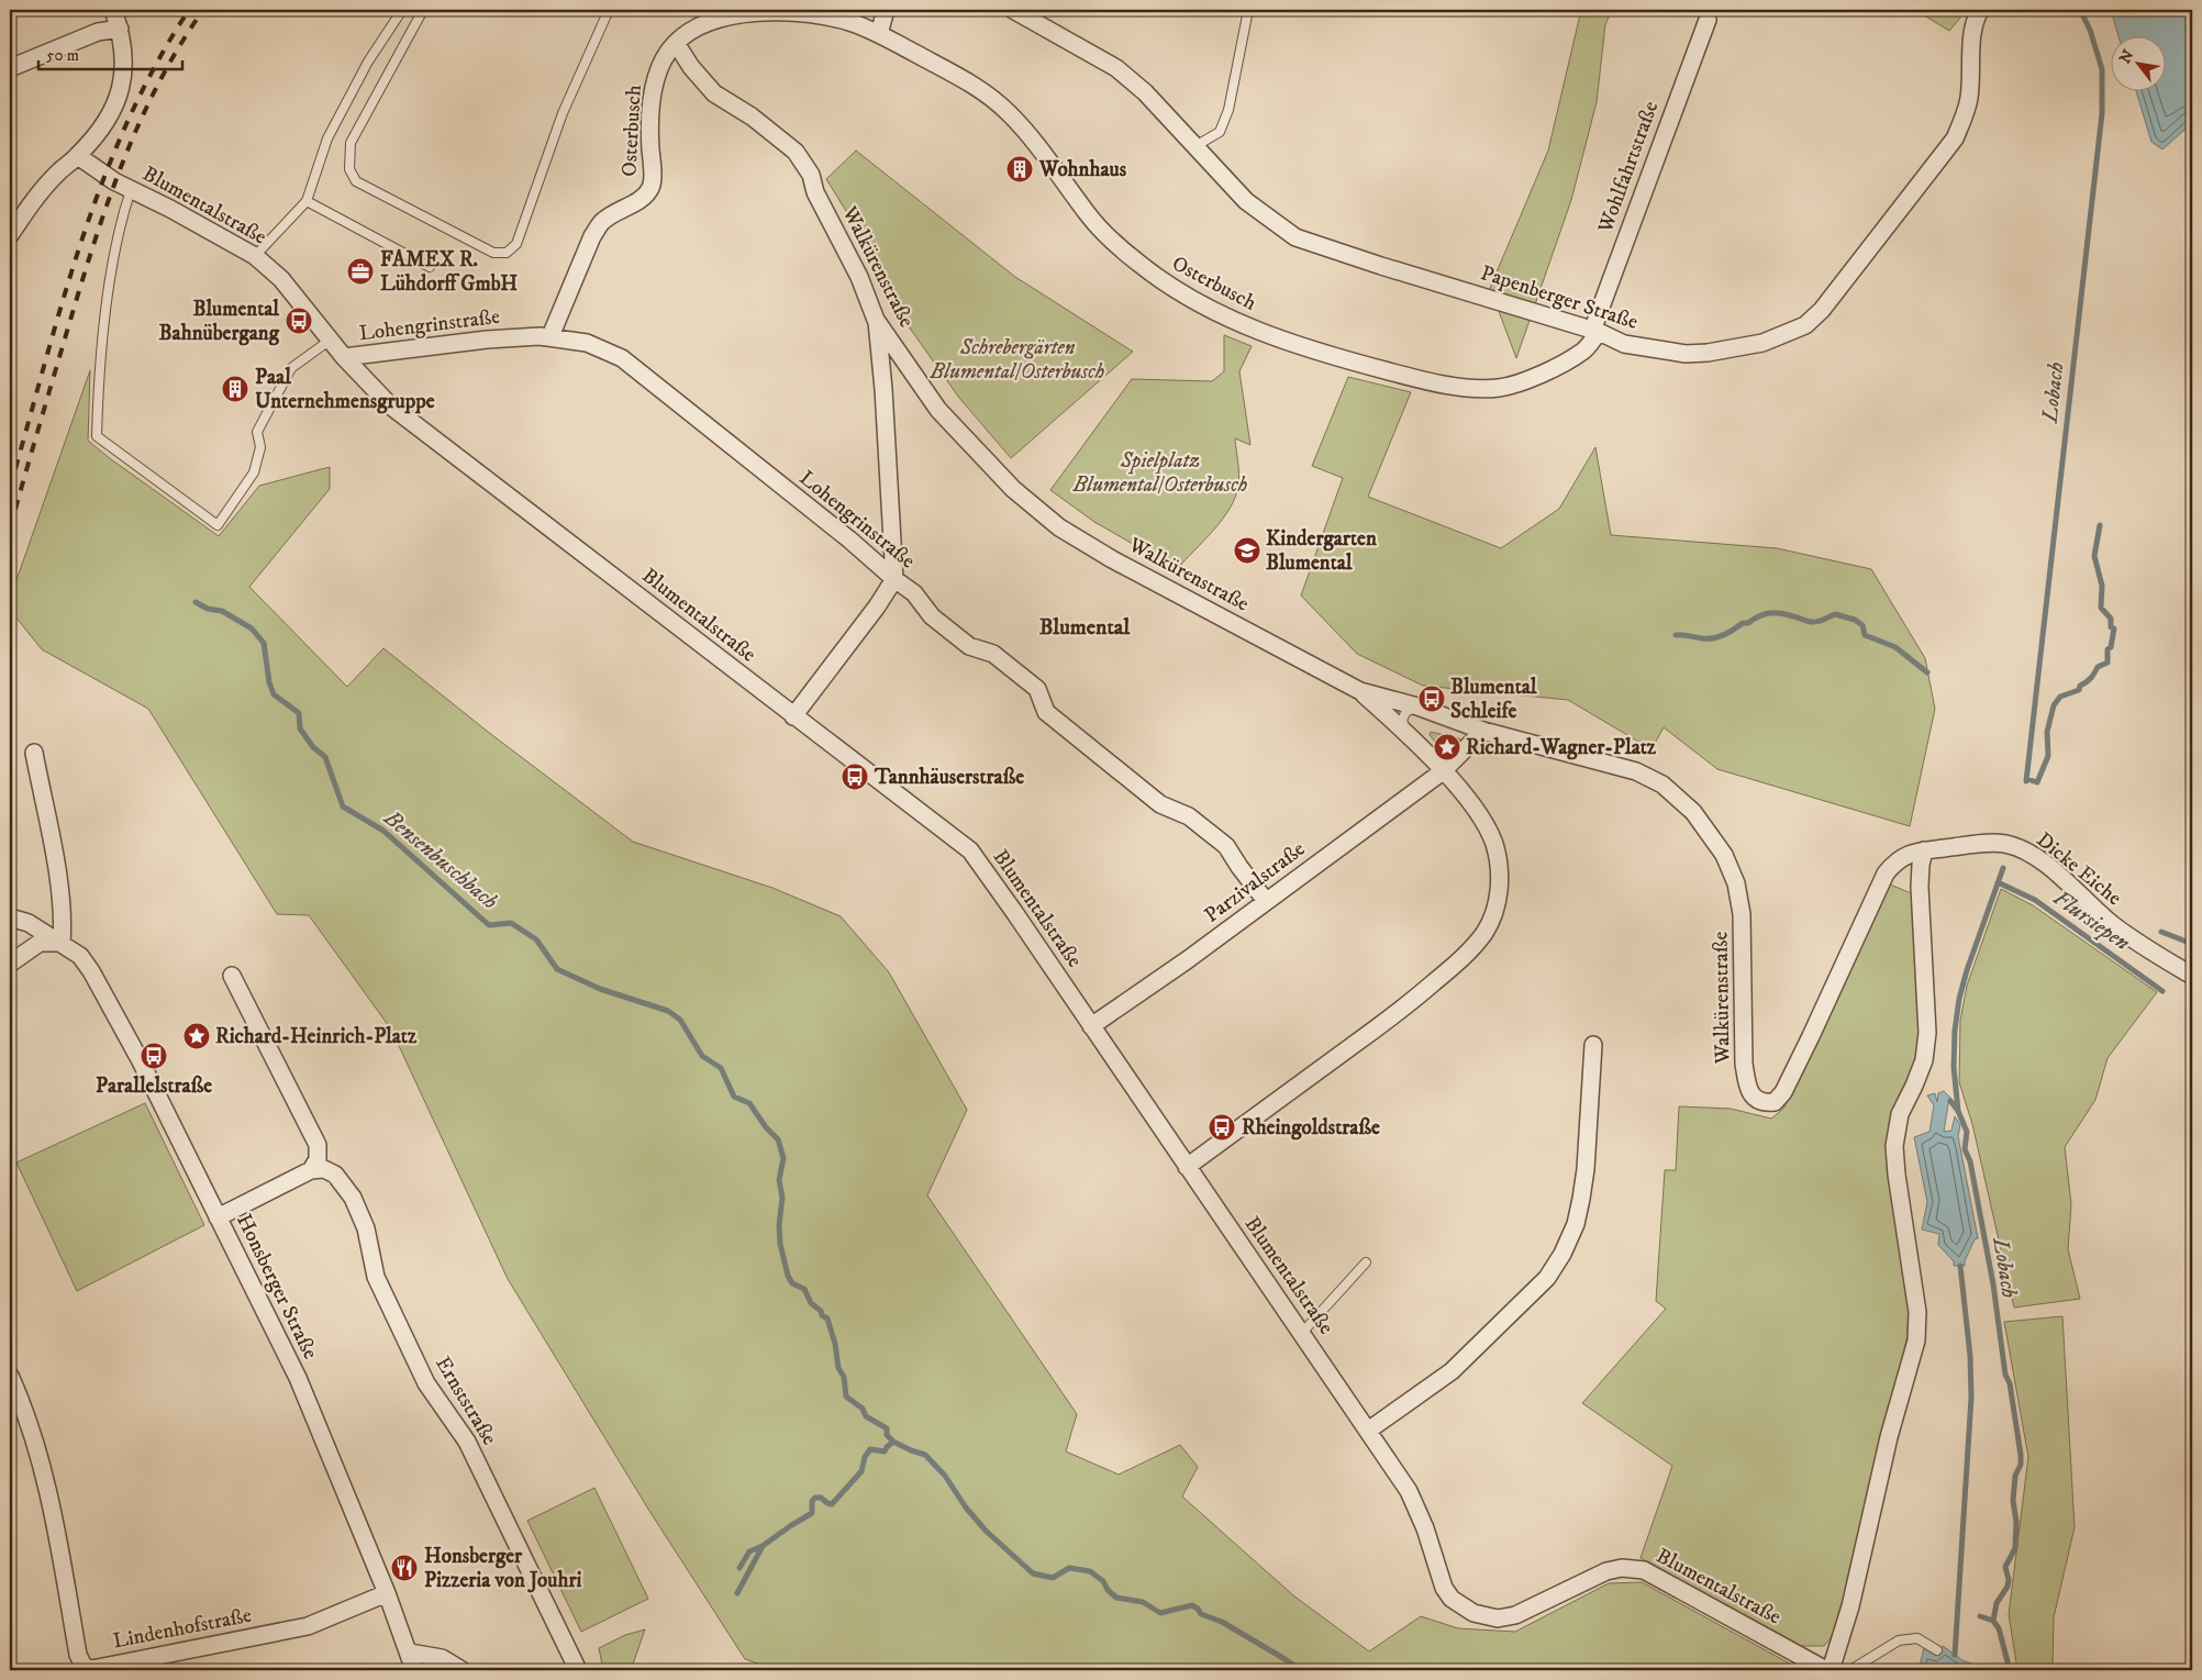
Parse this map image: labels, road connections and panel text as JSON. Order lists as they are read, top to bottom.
{
  "streets": {
    "street": [
      "Osterbusch",
      "Wohlfahrtstraße",
      "Blumentalstraße",
      "Walkürenstraße",
      "Papenberger Straße",
      "Lohengrinstraße",
      "Dicke Eiche",
      "Parzivalstraße",
      "Honsberger Straße",
      "Ernststraße",
      "Lindenhofstraße"
    ]
  },
  "crossings": [
    ["Osterbusch", "Wohlfahrtstraße"],
    ["Osterbusch", "Walkürenstraße"],
    ["Osterbusch", "Papenberger Straße"],
    ["Osterbusch", "Lohengrinstraße"],
    ["Wohlfahrtstraße", "Papenberger Straße"],
    ["Blumentalstraße", "Lohengrinstraße"],
    ["Blumentalstraße", "Parzivalstraße"],
    ["Walkürenstraße", "Dicke Eiche"],
    ["Walkürenstraße", "Parzivalstraße"],
    ["Lohengrinstraße", "Parzivalstraße"],
    ["Honsberger Straße", "Lindenhofstraße"]
  ],
  "districts": ["Blumental"],
  "water": ["Lobach", "Bensenbuschbach", "Flursiepen"],
  "parks": ["Schrebergärten Blumental/Osterbusch", "Spielplatz Blumental/Osterbusch"],
  "places": {
    "building": ["Wohnhaus", "Paal Unternehmensgruppe"],
    "office": ["FAMEX R. Lühdorff GmbH"],
    "bus stop": [
      "Blumental Bahnübergang",
      "Blumental Schleife",
      "Tannhäuserstraße",
      "Parallelstraße",
      "Rheingoldstraße"
    ],
    "school or university": ["Kindergarten Blumental"],
    "place": ["Richard-Wagner-Platz", "Richard-Heinrich-Platz"],
    "restaurant": ["Honsberger Pizzeria von Jouhri"]
  },
  "scale_bar": "50 m",
  "north": "top left"
}
